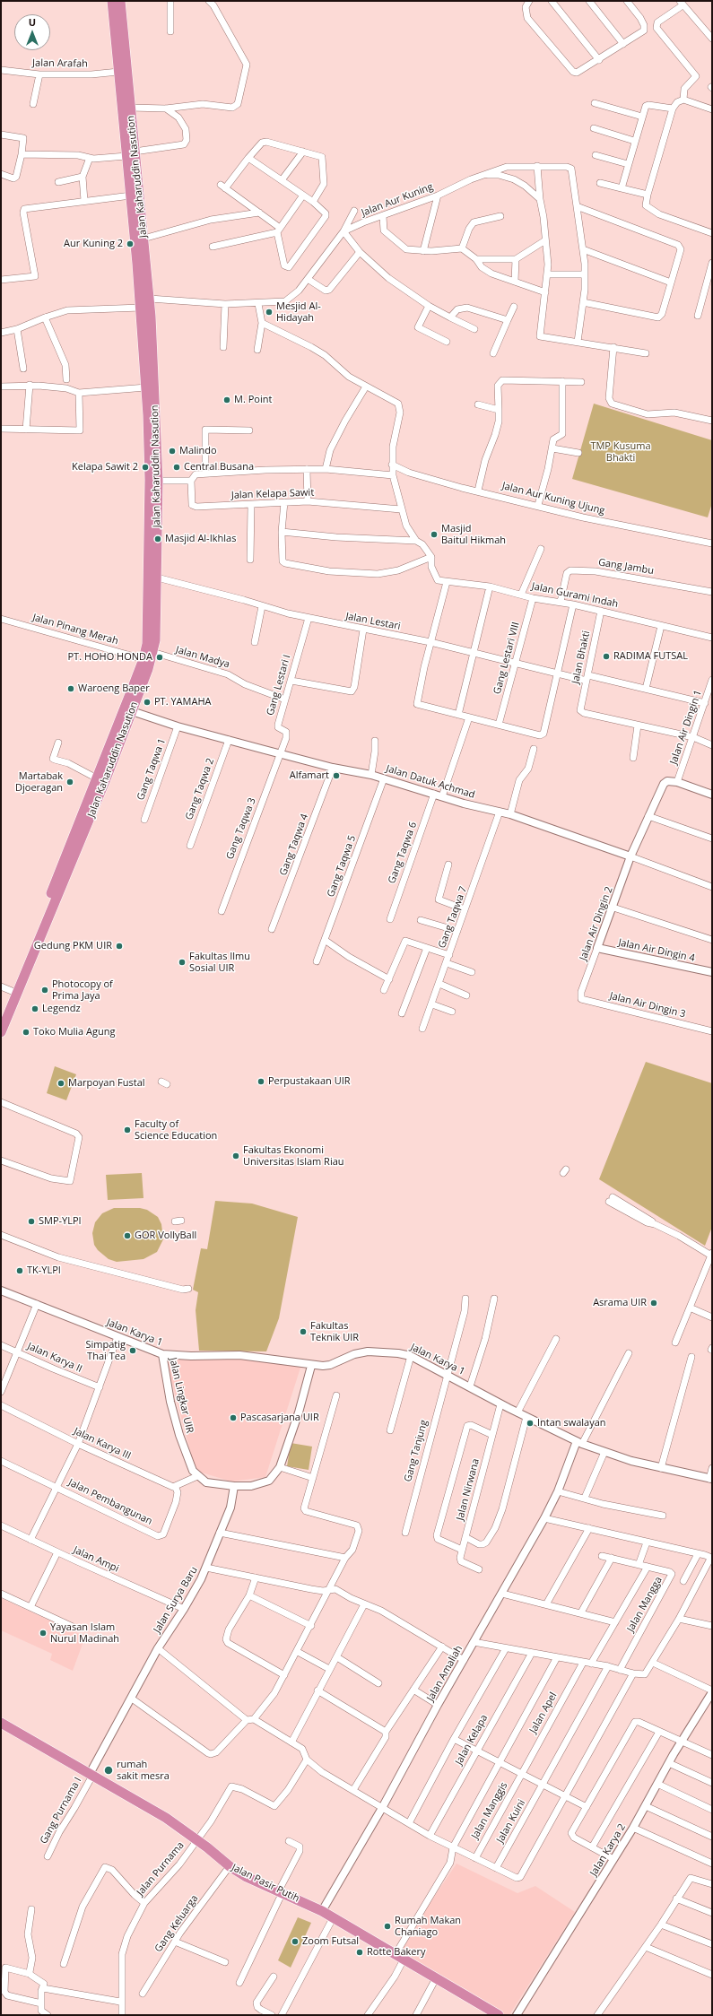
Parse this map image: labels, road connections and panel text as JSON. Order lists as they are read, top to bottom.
{
  "streets": {
    "highway": ["Jalan Kaharuddin Nasution", "Jalan Pasir Putih"],
    "street": [
      "Jalan Arafah",
      "Jalan Aur Kuning",
      "Jalan Kelapa Sawit",
      "Jalan Aur Kuning Ujung",
      "Gang Jambu",
      "Jalan Gurami Indah",
      "Jalan Lestari",
      "Jalan Pinang Merah",
      "Jalan Madya",
      "Jalan Bhakti",
      "Gang Lestari VIII",
      "Gang Lestari I",
      "Jalan Air Dingin 1",
      "Gang Taqwa 1",
      "Jalan Datuk Achmad",
      "Gang Taqwa 2",
      "Gang Taqwa 3",
      "Gang Taqwa 4",
      "Gang Taqwa 6",
      "Gang Taqwa 5",
      "Gang Taqwa 7",
      "Jalan Air Dingin 2",
      "Jalan Air Dingin 4",
      "Jalan Air Dingin 3",
      "Jalan Karya 1",
      "Jalan Karya II",
      "Jalan Lingkar UIR",
      "Jalan Karya III",
      "Gang Tanjung",
      "Jalan Nirwana",
      "Jalan Pembangunan",
      "Jalan Ampi",
      "Jalan Surya Baru",
      "Jalan Mangga",
      "Jalan Amaliah",
      "Jalan Apel",
      "Jalan Kelapa",
      "Gang Purnama I",
      "Jalan Manggis",
      "Jalan Kuini",
      "Jalan Karya 2",
      "Jalan Purnama",
      "Gang Keluarga"
    ]
  },
  "crossings": [
    ["Jalan Arafah", "Jalan Kaharuddin Nasution"],
    ["Jalan Kaharuddin Nasution", "Jalan Lestari"],
    ["Jalan Kaharuddin Nasution", "Jalan Pinang Merah"],
    ["Jalan Kaharuddin Nasution", "Jalan Madya"],
    ["Jalan Kaharuddin Nasution", "Jalan Datuk Achmad"],
    ["Gang Jambu", "Jalan Gurami Indah"],
    ["Jalan Gurami Indah", "Jalan Bhakti"],
    ["Jalan Gurami Indah", "Gang Lestari VIII"],
    ["Jalan Lestari", "Jalan Bhakti"],
    ["Jalan Lestari", "Gang Lestari VIII"],
    ["Jalan Lestari", "Gang Lestari I"],
    ["Jalan Lestari", "Jalan Air Dingin 1"],
    ["Jalan Madya", "Gang Lestari I"],
    ["Gang Lestari I", "Jalan Datuk Achmad"],
    ["Gang Lestari I", "Gang Taqwa 3"],
    ["Gang Taqwa 1", "Jalan Datuk Achmad"],
    ["Jalan Datuk Achmad", "Gang Taqwa 2"],
    ["Jalan Datuk Achmad", "Gang Taqwa 3"],
    ["Jalan Datuk Achmad", "Gang Taqwa 4"],
    ["Jalan Datuk Achmad", "Gang Taqwa 6"],
    ["Jalan Datuk Achmad", "Gang Taqwa 5"],
    ["Jalan Datuk Achmad", "Gang Taqwa 7"],
    ["Jalan Datuk Achmad", "Jalan Air Dingin 2"],
    ["Jalan Air Dingin 2", "Jalan Air Dingin 4"],
    ["Jalan Air Dingin 2", "Jalan Air Dingin 3"],
    ["Jalan Karya 1", "Jalan Lingkar UIR"],
    ["Jalan Karya 1", "Gang Tanjung"],
    ["Jalan Karya 1", "Jalan Nirwana"],
    ["Jalan Karya 1", "Jalan Amaliah"],
    ["Jalan Karya III", "Jalan Pembangunan"],
    ["Jalan Ampi", "Jalan Surya Baru"],
    ["Jalan Surya Baru", "Gang Purnama I"],
    ["Jalan Surya Baru", "Jalan Pasir Putih"],
    ["Jalan Amaliah", "Jalan Pasir Putih"],
    ["Jalan Apel", "Jalan Manggis"],
    ["Gang Purnama I", "Jalan Pasir Putih"],
    ["Jalan Purnama", "Jalan Pasir Putih"],
    ["Jalan Pasir Putih", "Gang Keluarga"]
  ],
  "parks": ["TMP Kusuma Bhakti"],
  "places": [
    "Aur Kuning 2",
    "Mesjid Al- Hidayah",
    "M. Point",
    "Malindo",
    "Kelapa Sawit 2",
    "Central Busana",
    "Masjid Baitul Hikmah",
    "Masjid Al-Ikhlas",
    "RADIMA FUTSAL",
    "PT. HOHO HONDA",
    "Waroeng Baper",
    "PT. YAMAHA",
    "Alfamart",
    "Martabak Djoeragan",
    "Gedung PKM UIR",
    "Fakultas Ilmu Sosial UIR",
    "Photocopy of Prima Jaya",
    "Legendz",
    "Toko Mulia Agung",
    "Perpustakaan UIR",
    "Marpoyan Fustal",
    "Faculty of Science Education",
    "Fakultas Ekonomi Universitas Islam Riau",
    "SMP-YLPI",
    "GOR VollyBall",
    "TK-YLPI",
    "Asrama UIR",
    "Fakultas Teknik UIR",
    "Simpatig Thai Tea",
    "Pascasarjana UIR",
    "Intan swalayan",
    "Yayasan Islam Nurul Madinah",
    "rumah sakit mesra",
    "Rumah Makan Chaniago",
    "Zoom Futsal",
    "Rotte Bakery"
  ],
  "north": "top"
}
